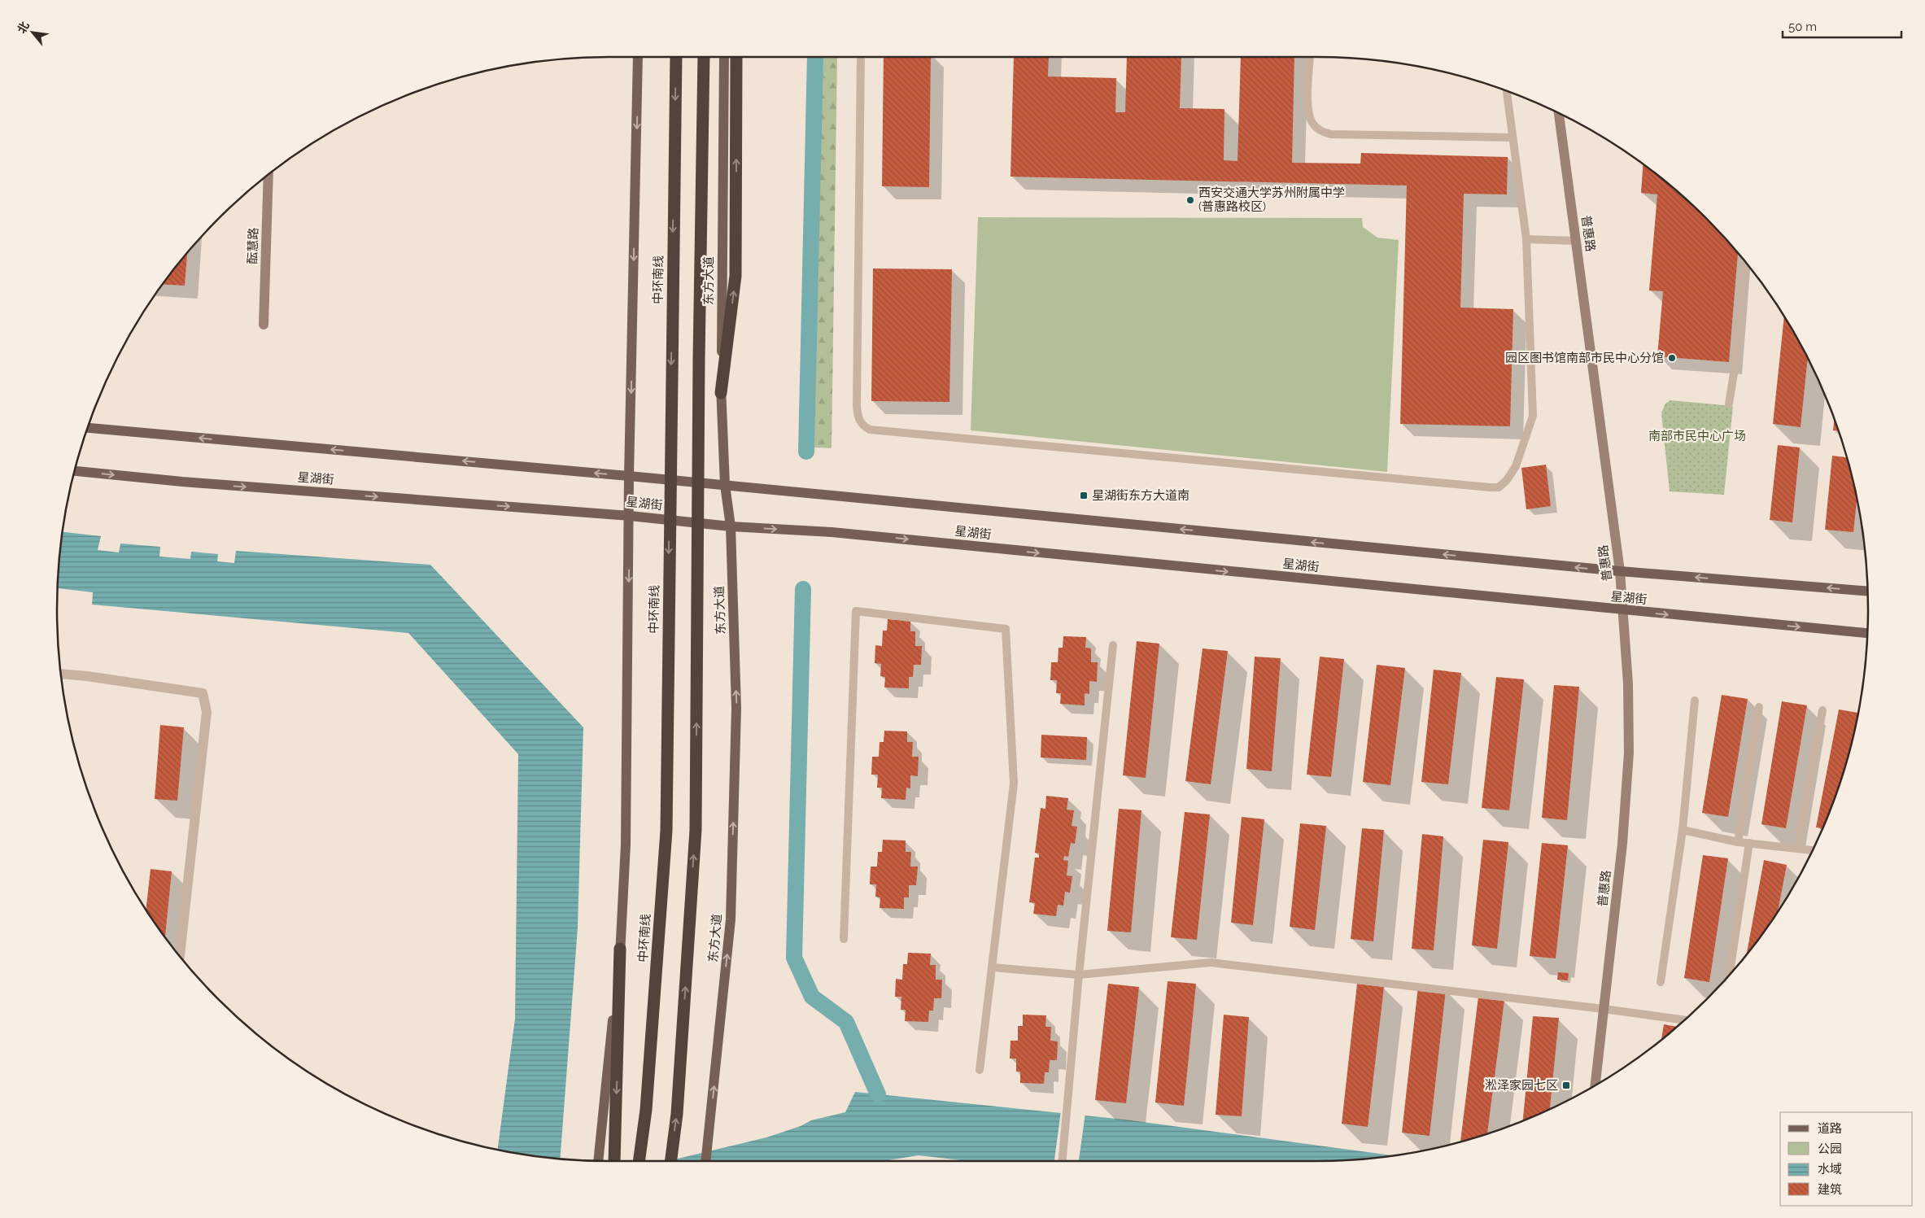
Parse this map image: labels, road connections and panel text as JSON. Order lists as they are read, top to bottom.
{
  "streets": {
    "highway": ["中环南线"],
    "main road": [
      "普惠路",
      "酝慧路",
      "东方大道",
      "星湖街"
    ]
  },
  "crossings": [
    ["普惠路", "星湖街"],
    ["东方大道", "星湖街"]
  ],
  "one_way": ["东方大道"],
  "parks": ["南部市民中心广场"],
  "places": {
    "other": ["西安交通大学苏州附属中学 (普惠路校区)", "园区图书馆南部市民中心分馆"],
    "transit": ["星湖街东方大道南", "淞泽家园七区"]
  },
  "legend": [
    "道路",
    "公园",
    "水域",
    "建筑"
  ],
  "scale_bar": "50 m",
  "north": "top left"
}
